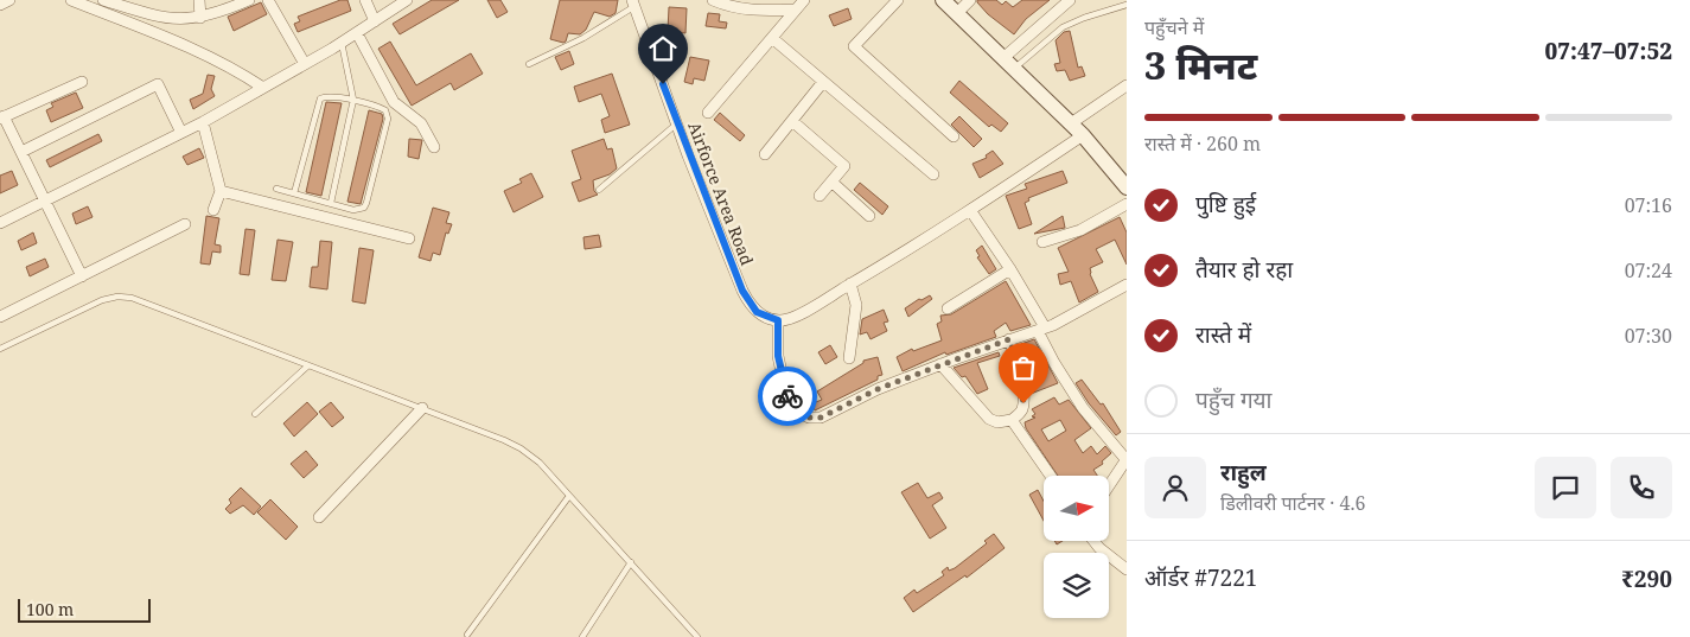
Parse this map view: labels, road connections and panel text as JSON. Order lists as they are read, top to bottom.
{
  "streets": {
    "street": ["Airforce Area Road"]
  },
  "scale_bar": "100 m",
  "north": "right",
  "page": {
    "heading": ["3 मिनट", "पहुँचने में", "07:47–07:52"],
    "panel": [
      "राहुल",
      "डिलीवरी पार्टनर · 4.6",
      "ऑर्डर #7221",
      "₹290"
    ],
    "bar": "रास्ते में · 260 m",
    "list": [
      ["पुष्टि हुई", "07:16"],
      ["तैयार हो रहा", "07:24"],
      ["रास्ते में", "07:30"],
      "पहुँच गया"
    ],
    "scale": "100 m"
  }
}
